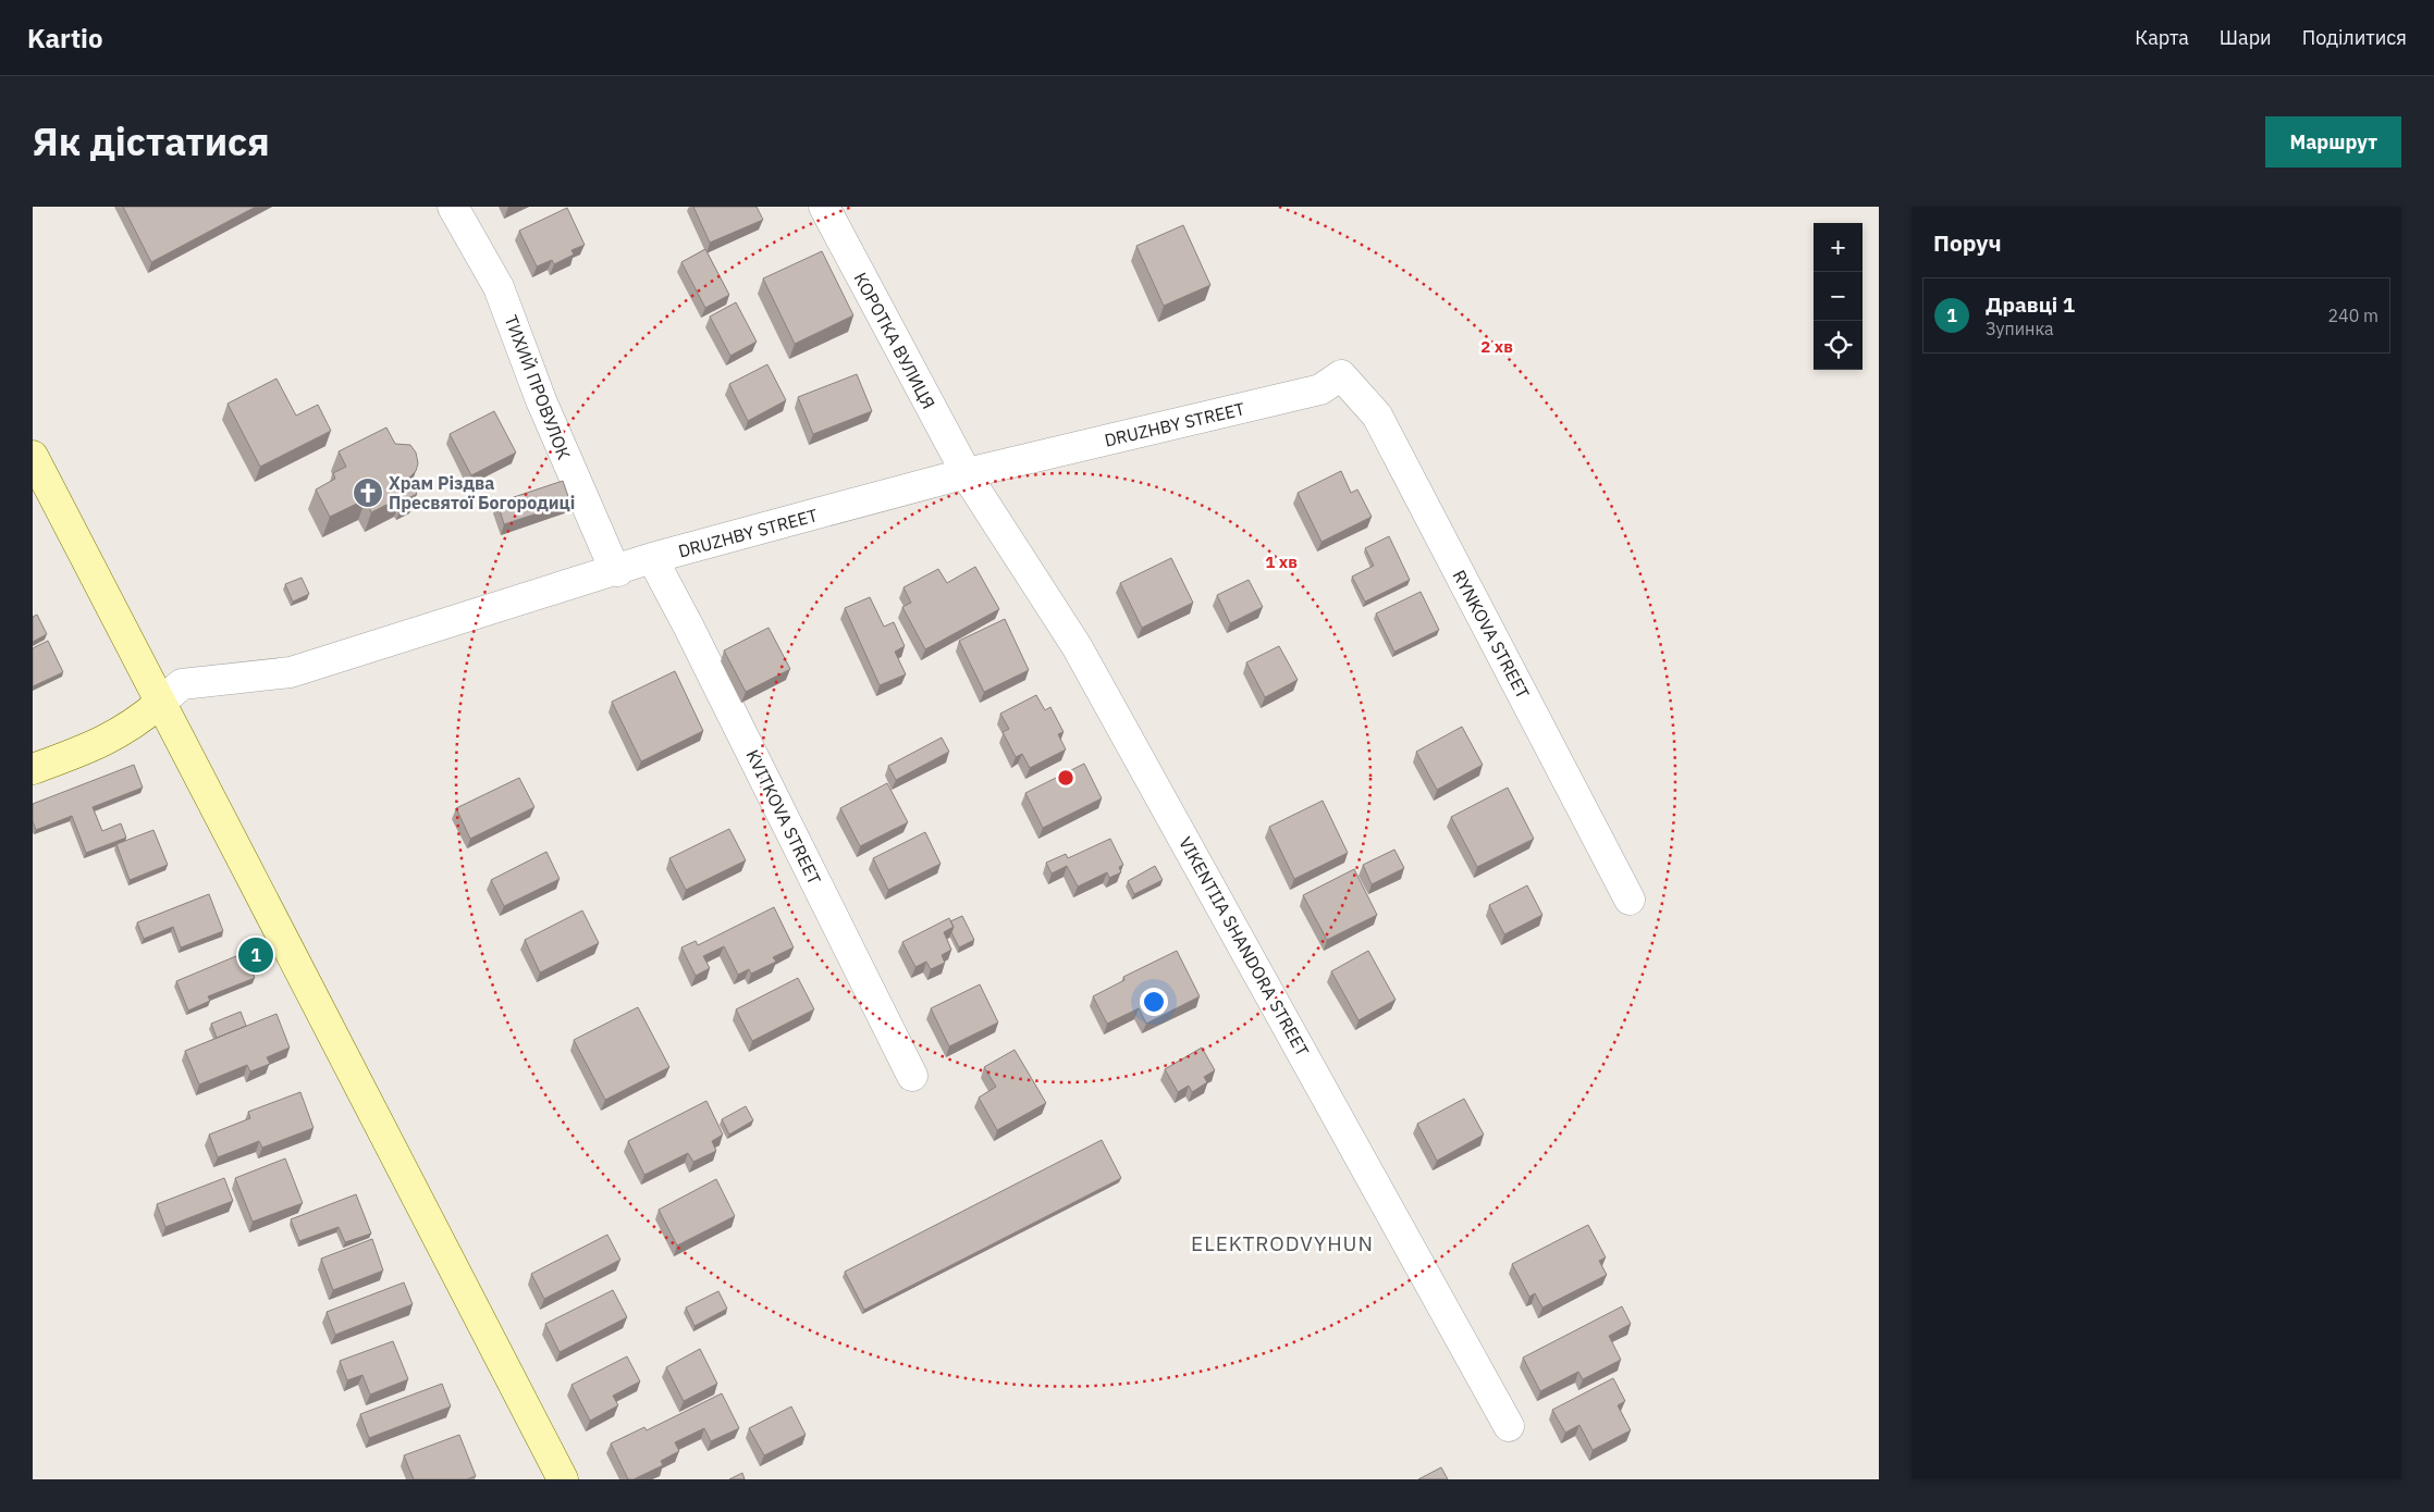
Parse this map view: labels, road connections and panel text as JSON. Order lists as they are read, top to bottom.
{
  "streets": {
    "street": [
      "КОРОТКА ВУЛИЦЯ",
      "ТИХИЙ ПРОВУЛОК",
      "DRUZHBY STREET",
      "RYNKOVA STREET",
      "KVITKOVA STREET",
      "VIKENTIIA SHANDORA STREET"
    ]
  },
  "crossings": [
    ["КОРОТКА ВУЛИЦЯ", "DRUZHBY STREET"],
    ["КОРОТКА ВУЛИЦЯ", "VIKENTIIA SHANDORA STREET"],
    ["ТИХИЙ ПРОВУЛОК", "DRUZHBY STREET"],
    ["DRUZHBY STREET", "RYNKOVA STREET"],
    ["DRUZHBY STREET", "KVITKOVA STREET"],
    ["DRUZHBY STREET", "VIKENTIIA SHANDORA STREET"]
  ],
  "districts": ["ELEKTRODVYHUN"],
  "places": {
    "church": ["Храм Різдва Пресвятої Богородиці"]
  },
  "page": {
    "header": "Kartio",
    "nav": ["Карта", "Шари", "Поділитися"],
    "title": "Як дістатися",
    "buttons": "Маршрут",
    "heading": "Поруч",
    "map_buttons": ["+", "−"],
    "list": [
      {
        "mark": "1",
        "name": "Дравці 1",
        "note": "Зупинка",
        "value": "240 m"
      }
    ],
    "pins": "1"
  },
  "rings": ["2 хв", "1 хв"]
}
